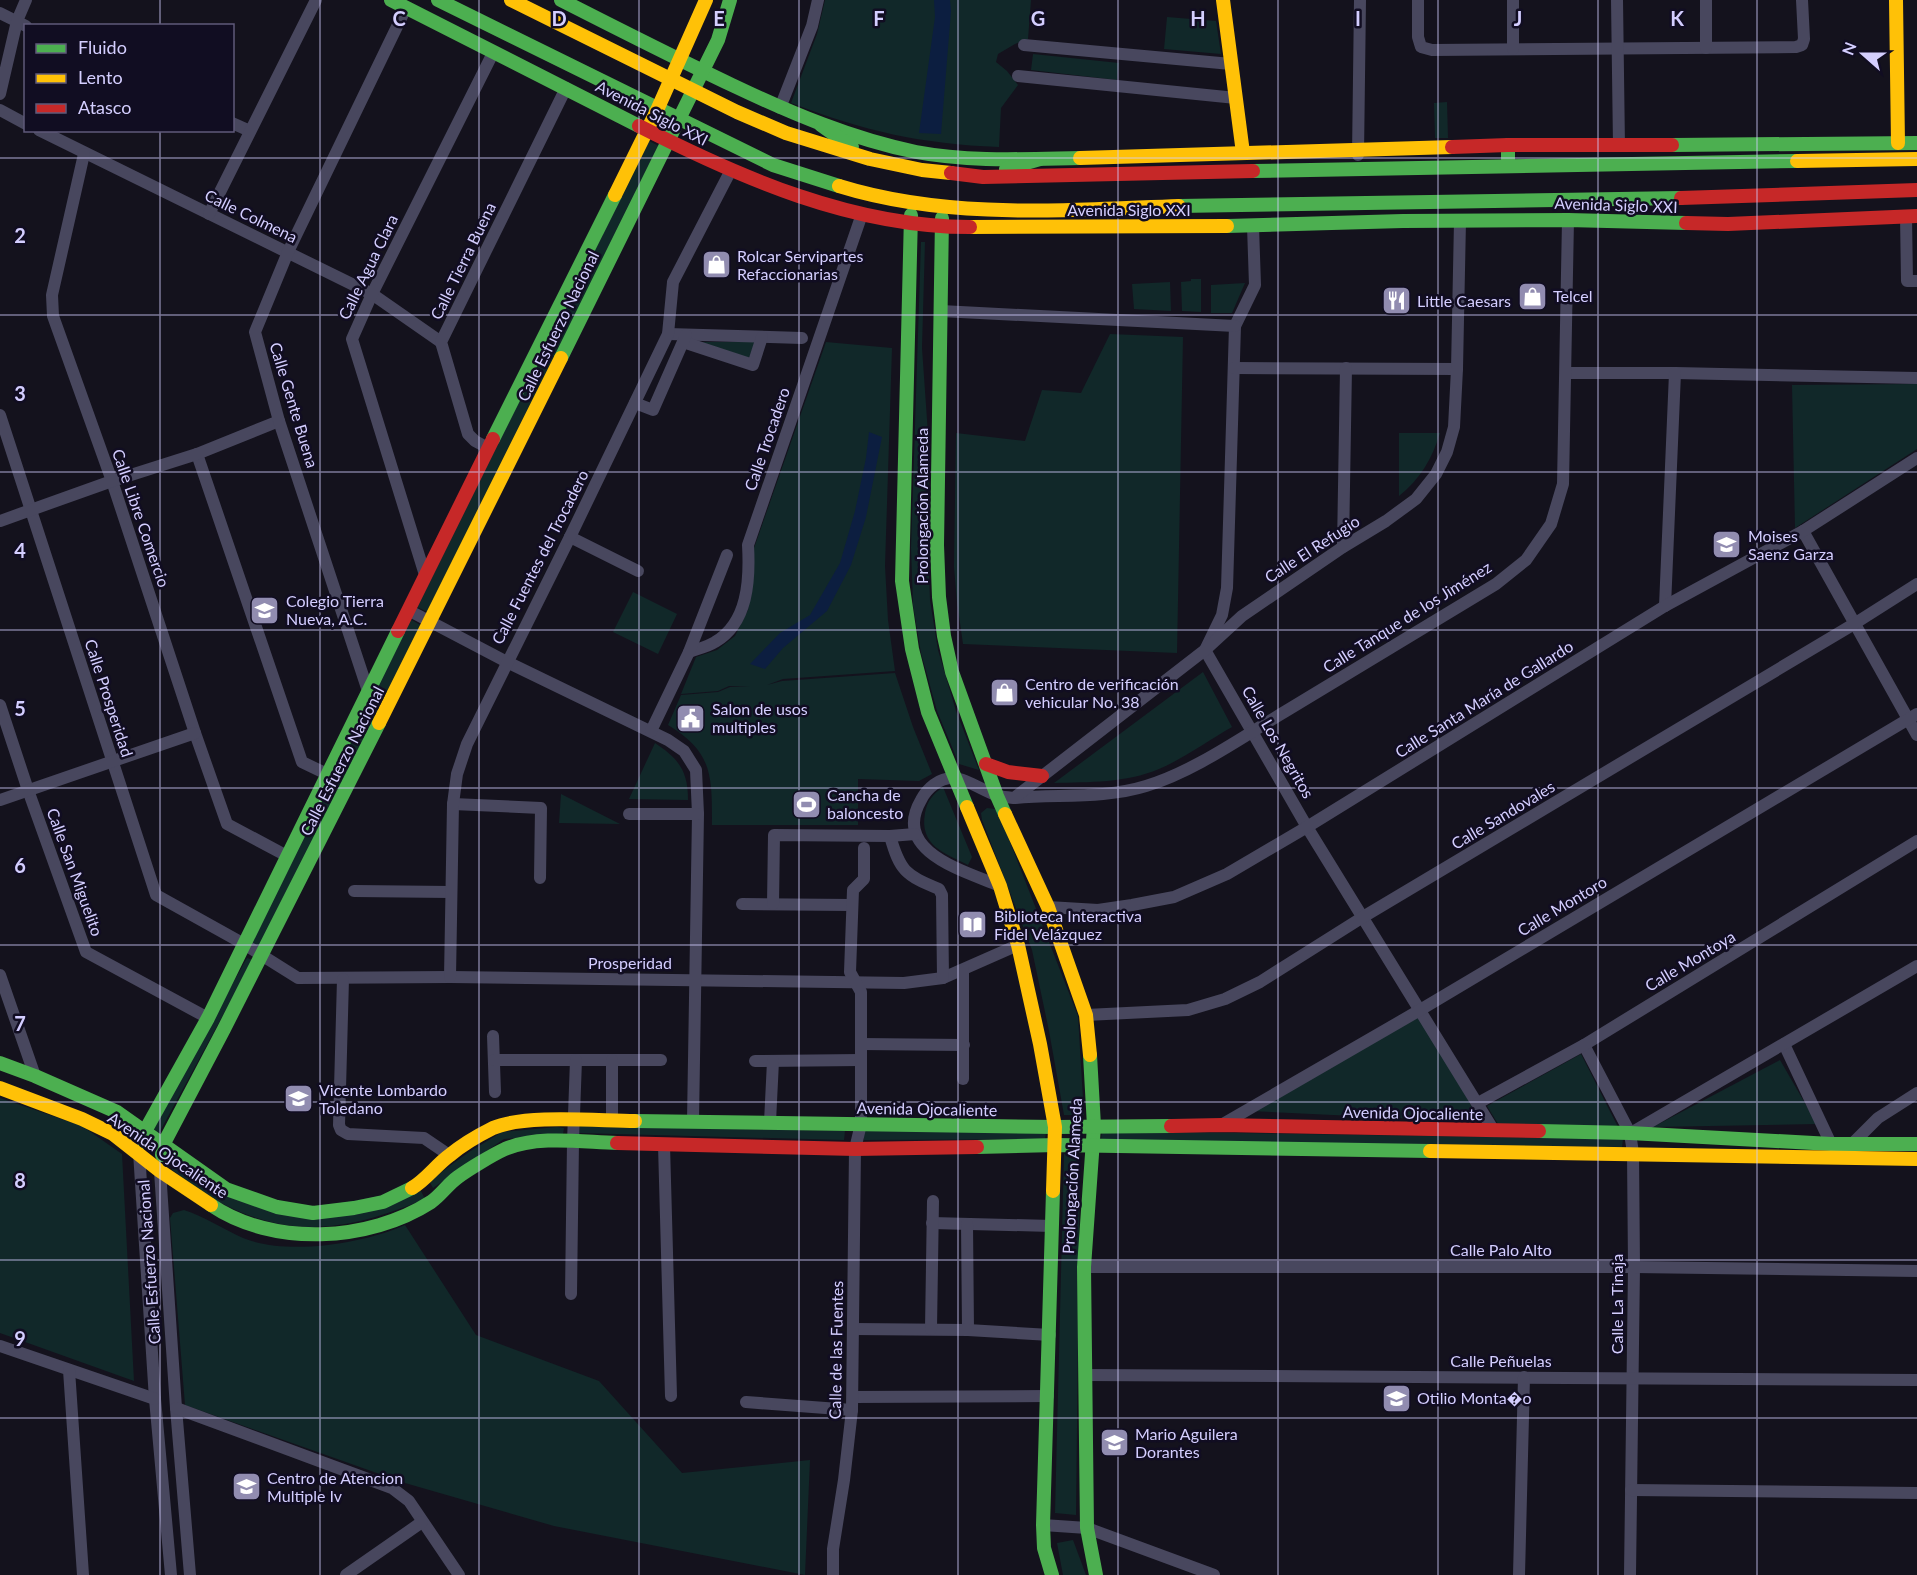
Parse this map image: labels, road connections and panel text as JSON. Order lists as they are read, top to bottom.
{
  "streets": {
    "main road": [
      "Avenida Siglo XXI",
      "Calle Esfuerzo Nacional",
      "Prolongación Alameda",
      "Avenida Ojocaliente"
    ],
    "street": [
      "Calle Colmena",
      "Calle Tierra Buena",
      "Calle Agua Clara",
      "Calle Gente Buena",
      "Calle Trocadero",
      "Calle Libre Comercio",
      "Calle El Refugio",
      "Calle Fuentes del Trocadero",
      "Calle Tanque de los Jiménez",
      "Calle Prosperidad",
      "Calle Santa María de Gallardo",
      "Calle Los Negritos",
      "Calle Sandovales",
      "Calle San Miguelito",
      "Calle Montoro",
      "Calle Montoya",
      "Prosperidad",
      "Calle Palo Alto",
      "Calle La Tinaja",
      "Calle de las Fuentes",
      "Calle Peñuelas"
    ]
  },
  "crossings": [
    ["Avenida Siglo XXI", "Calle Tierra Buena"],
    ["Avenida Siglo XXI", "Calle Agua Clara"],
    ["Avenida Siglo XXI", "Calle Esfuerzo Nacional"],
    ["Avenida Siglo XXI", "Calle Gente Buena"],
    ["Avenida Siglo XXI", "Calle Trocadero"],
    ["Avenida Siglo XXI", "Prolongación Alameda"],
    ["Avenida Siglo XXI", "Calle El Refugio"],
    ["Avenida Siglo XXI", "Calle Fuentes del Trocadero"],
    ["Avenida Siglo XXI", "Calle Tanque de los Jiménez"],
    ["Calle Colmena", "Calle Tierra Buena"],
    ["Calle Colmena", "Calle Agua Clara"],
    ["Calle Colmena", "Calle Gente Buena"],
    ["Calle Colmena", "Calle Libre Comercio"],
    ["Calle Tierra Buena", "Calle Esfuerzo Nacional"],
    ["Calle Agua Clara", "Calle Esfuerzo Nacional"],
    ["Calle Esfuerzo Nacional", "Calle Gente Buena"],
    ["Calle Esfuerzo Nacional", "Calle Libre Comercio"],
    ["Calle Esfuerzo Nacional", "Calle Prosperidad"],
    ["Calle Esfuerzo Nacional", "Calle San Miguelito"],
    ["Calle Esfuerzo Nacional", "Prosperidad"],
    ["Calle Esfuerzo Nacional", "Avenida Ojocaliente"],
    ["Prolongación Alameda", "Calle Santa María de Gallardo"],
    ["Prolongación Alameda", "Calle Sandovales"],
    ["Prolongación Alameda", "Prosperidad"],
    ["Prolongación Alameda", "Avenida Ojocaliente"],
    ["Prolongación Alameda", "Calle Palo Alto"],
    ["Prolongación Alameda", "Calle Peñuelas"],
    ["Calle El Refugio", "Calle Tanque de los Jiménez"],
    ["Calle El Refugio", "Calle Los Negritos"],
    ["Calle Fuentes del Trocadero", "Prosperidad"],
    ["Calle Tanque de los Jiménez", "Calle Los Negritos"],
    ["Calle Prosperidad", "Prosperidad"],
    ["Calle Santa María de Gallardo", "Calle Los Negritos"],
    ["Calle Los Negritos", "Calle Sandovales"],
    ["Calle Los Negritos", "Calle Montoro"],
    ["Calle Los Negritos", "Calle Montoya"],
    ["Calle Los Negritos", "Avenida Ojocaliente"],
    ["Calle Montoro", "Avenida Ojocaliente"],
    ["Calle Montoya", "Calle La Tinaja"],
    ["Prosperidad", "Calle de las Fuentes"],
    ["Avenida Ojocaliente", "Calle La Tinaja"],
    ["Avenida Ojocaliente", "Calle de las Fuentes"],
    ["Calle Palo Alto", "Calle La Tinaja"],
    ["Calle La Tinaja", "Calle Peñuelas"]
  ],
  "places": {
    "shop": ["Rolcar Servipartes Refaccionarias", "Telcel", "Centro de verificación vehicular No. 38"],
    "restaurant": ["Little Caesars"],
    "school or university": [
      "Moises Saenz Garza",
      "Colegio Tierra Nueva, A.C.",
      "Vicente Lombardo Toledano",
      "Otilio Monta�o",
      "Mario Aguilera Dorantes",
      "Centro de Atencion Multiple Iv"
    ],
    "public building": ["Salon de usos multiples"],
    "sports": ["Cancha de baloncesto"],
    "library": ["Biblioteca Interactiva Fidel Velázquez"]
  },
  "legend": ["Fluido", "Lento", "Atasco"],
  "north": "left",
  "grid": {
    "columns": [
      "C",
      "D",
      "E",
      "F",
      "G",
      "H",
      "I",
      "J",
      "K"
    ],
    "rows": [
      "2",
      "3",
      "4",
      "5",
      "6",
      "7",
      "8",
      "9"
    ]
  }
}
